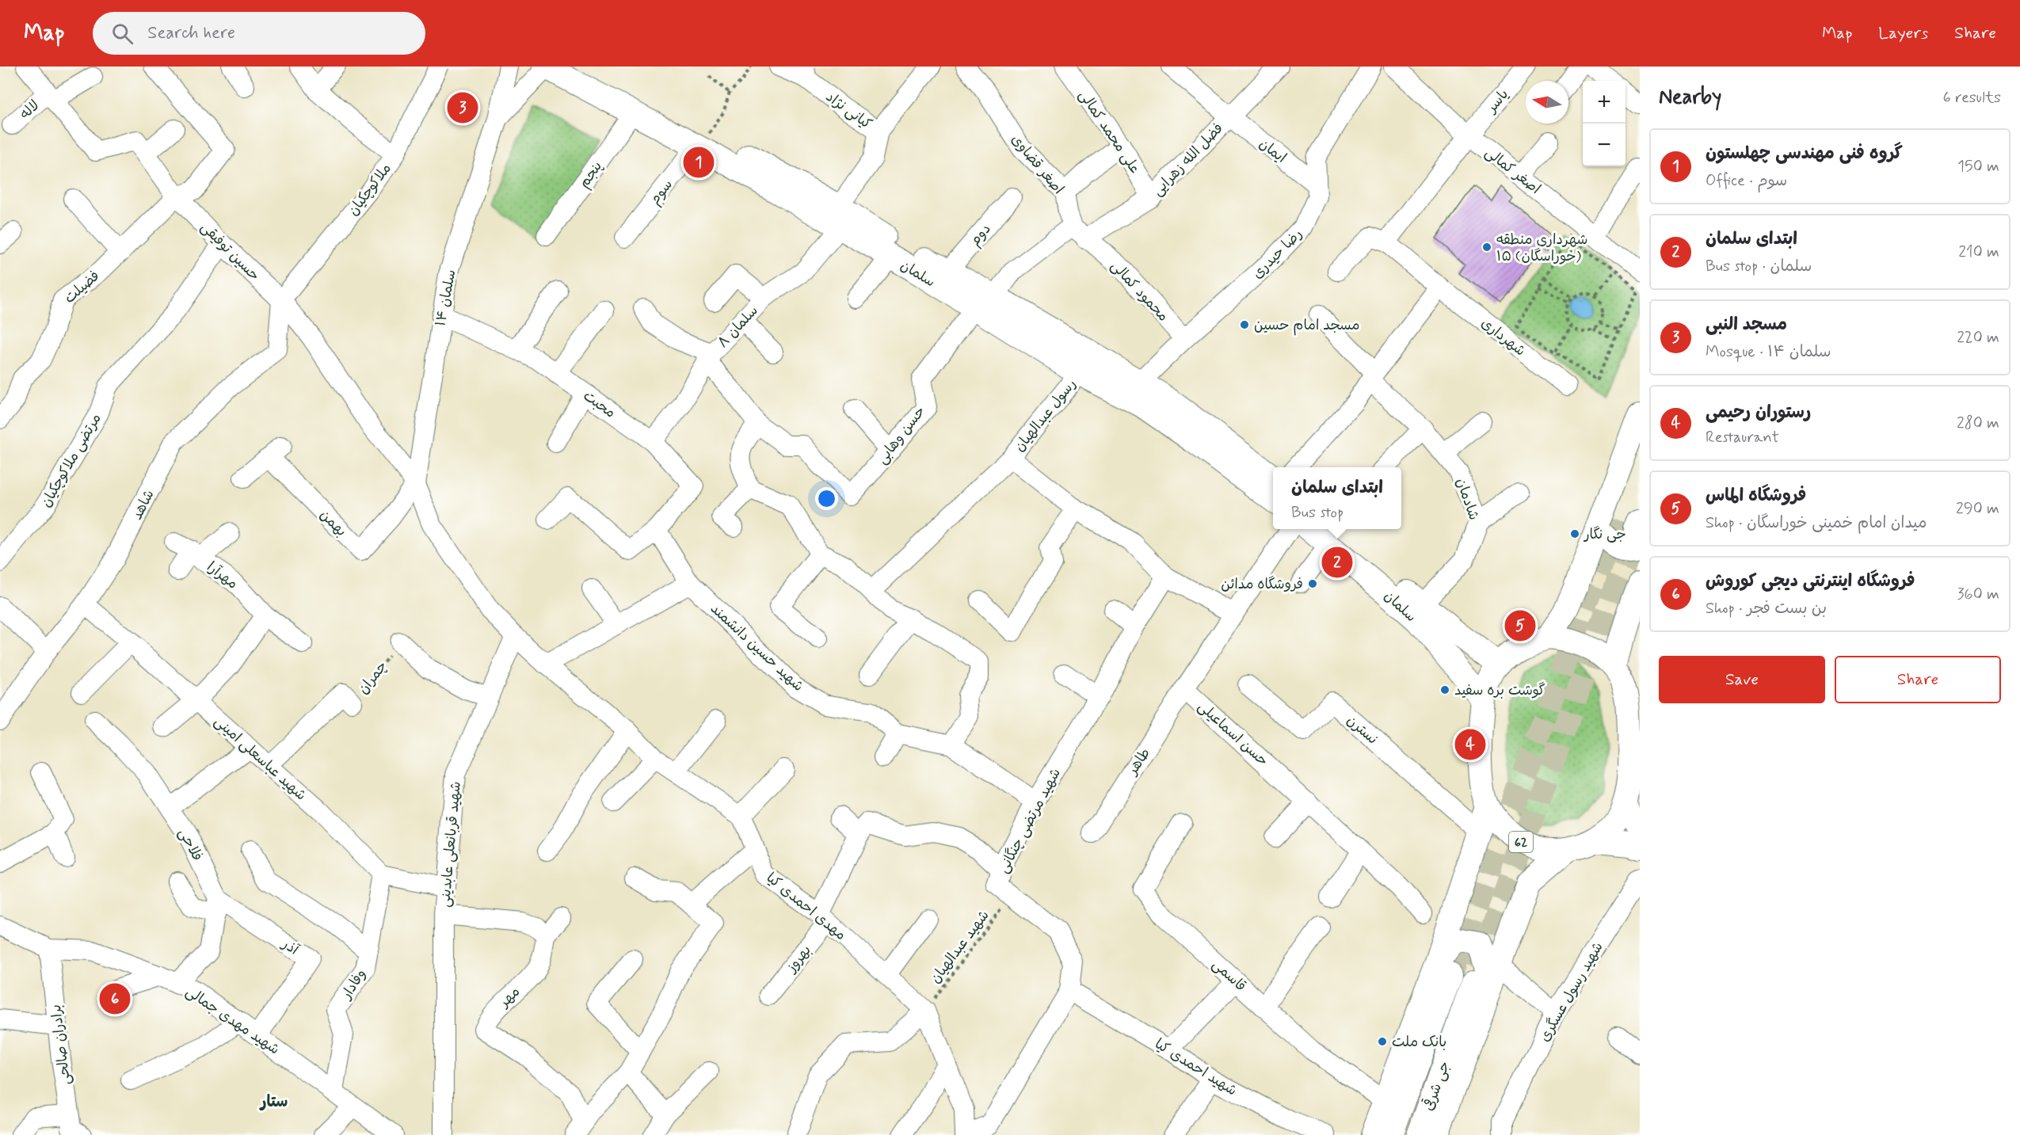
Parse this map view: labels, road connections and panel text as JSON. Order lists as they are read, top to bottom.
{
  "streets": {
    "main road": ["سلمان", "62", "جی شرقی"],
    "street": [
      "یاسر",
      "لاله",
      "کیانی نژاد",
      "علی محمد کمالی",
      "ایمان",
      "فضل الله زهرایی",
      "اصغر قضاوی",
      "اصغر کمالی",
      "پنجم",
      "ملاکوچکیان",
      "سوم",
      "دوم",
      "حسین توفیقی",
      "رضا حیدری",
      "فضیلت",
      "محمود کمالی",
      "سلمان ۱۴",
      "سلمان ۸",
      "شهرداری",
      "محبت",
      "رسول عبدالهیان",
      "حسن وهابی",
      "مرتضی ملاکوچکیان",
      "شادمان",
      "شاهد",
      "بهمن",
      "مهرآرا",
      "شهید حسین دانشمند",
      "چمران",
      "نسترن",
      "حسن اسماعیلی",
      "شهید عباسعلی امینی",
      "طاهر",
      "شهید مرتضی چنگانی",
      "فلاحی",
      "شهید قربانعلی عابدینی",
      "مهدی احمدی کیا",
      "آذر",
      "بهروز",
      "قاسمی",
      "وفادار",
      "شهید رسول عسگری",
      "مهر",
      "شهید مهدی جمالی",
      "برادران صالحی",
      "شهید احمدی کیا"
    ],
    "path": ["شهید عبدالهیان"]
  },
  "crossings": [
    ["یاسر", "اصغر کمالی"],
    ["یاسر", "شهرداری"],
    ["لاله", "حسین توفیقی"],
    ["کیانی نژاد", "سلمان"],
    ["کیانی نژاد", "سلمان ۸"],
    ["علی محمد کمالی", "فضل الله زهرایی"],
    ["ایمان", "فضل الله زهرایی"],
    ["ایمان", "رضا حیدری"],
    ["فضل الله زهرایی", "اصغر قضاوی"],
    ["فضل الله زهرایی", "محمود کمالی"],
    ["اصغر قضاوی", "محمود کمالی"],
    ["پنجم", "سلمان"],
    ["ملاکوچکیان", "حسین توفیقی"],
    ["ملاکوچکیان", "شاهد"],
    ["سوم", "سلمان"],
    ["دوم", "سلمان"],
    ["حسین توفیقی", "فضیلت"],
    ["حسین توفیقی", "سلمان ۱۴"],
    ["حسین توفیقی", "مرتضی ملاکوچکیان"],
    ["حسین توفیقی", "شاهد"],
    ["حسین توفیقی", "بهمن"],
    ["رضا حیدری", "سلمان"],
    ["رضا حیدری", "محمود کمالی"],
    ["سلمان", "سلمان ۱۴"],
    ["سلمان", "سلمان ۸"],
    ["سلمان", "رسول عبدالهیان"],
    ["سلمان", "حسن وهابی"],
    ["سلمان", "شادمان"],
    ["سلمان", "62"],
    ["سلمان ۱۴", "محبت"],
    ["سلمان ۱۴", "بهمن"],
    ["سلمان ۸", "محبت"],
    ["محبت", "شهید حسین دانشمند"],
    ["شاهد", "شهید عباسعلی امینی"],
    ["شهید حسین دانشمند", "شهید مرتضی چنگانی"],
    ["چمران", "شهید عباسعلی امینی"],
    ["حسن اسماعیلی", "طاهر"],
    ["شهید عباسعلی امینی", "وفادار"],
    ["شهید مرتضی چنگانی", "مهدی احمدی کیا"],
    ["شهید مرتضی چنگانی", "شهید عبدالهیان"],
    ["شهید مرتضی چنگانی", "شهید احمدی کیا"],
    ["فلاحی", "آذر"],
    ["مهدی احمدی کیا", "شهید عبدالهیان"],
    ["مهدی احمدی کیا", "بهروز"],
    ["آذر", "شهید مهدی جمالی"],
    ["وفادار", "شهید مهدی جمالی"],
    ["شهید مهدی جمالی", "برادران صالحی"]
  ],
  "districts": ["ستار"],
  "places": [
    "شهرداری منطقه ۱۵ (خوراسگان)",
    "مسجد امام حسین",
    "جی نگار",
    "فروشگاه مدائن",
    "گوشت بره سفید",
    "بانک ملت"
  ],
  "north": "left",
  "page": {
    "header": "Map",
    "search": "Search here",
    "nav": ["Map", "Layers", "Share"],
    "heading": ["Nearby", "6 results"],
    "map_buttons": ["+", "−"],
    "pins": [
      "3",
      "1",
      "2",
      "5",
      "4",
      "6"
    ],
    "list": [
      {
        "mark": "1",
        "name": "گروه فنی مهندسی چهلستون",
        "note": "Office · سوم",
        "value": "150 m"
      },
      {
        "mark": "2",
        "name": "ابتدای سلمان",
        "note": "Bus stop · سلمان",
        "value": "210 m"
      },
      {
        "mark": "3",
        "name": "مسجد النبی",
        "note": "Mosque · سلمان ۱۴",
        "value": "220 m"
      },
      {
        "mark": "4",
        "name": "رستوران رحیمی",
        "note": "Restaurant",
        "value": "280 m"
      },
      {
        "mark": "5",
        "name": "فروشگاه الماس",
        "note": "Shop · میدان امام خمینی خوراسگان",
        "value": "290 m"
      },
      {
        "mark": "6",
        "name": "فروشگاه اینترنتی دیجی کوروش",
        "note": "Shop · بن بست فجر",
        "value": "360 m"
      }
    ],
    "popup": ["ابتدای سلمان", "Bus stop"],
    "buttons": ["Save", "Share"]
  }
}
